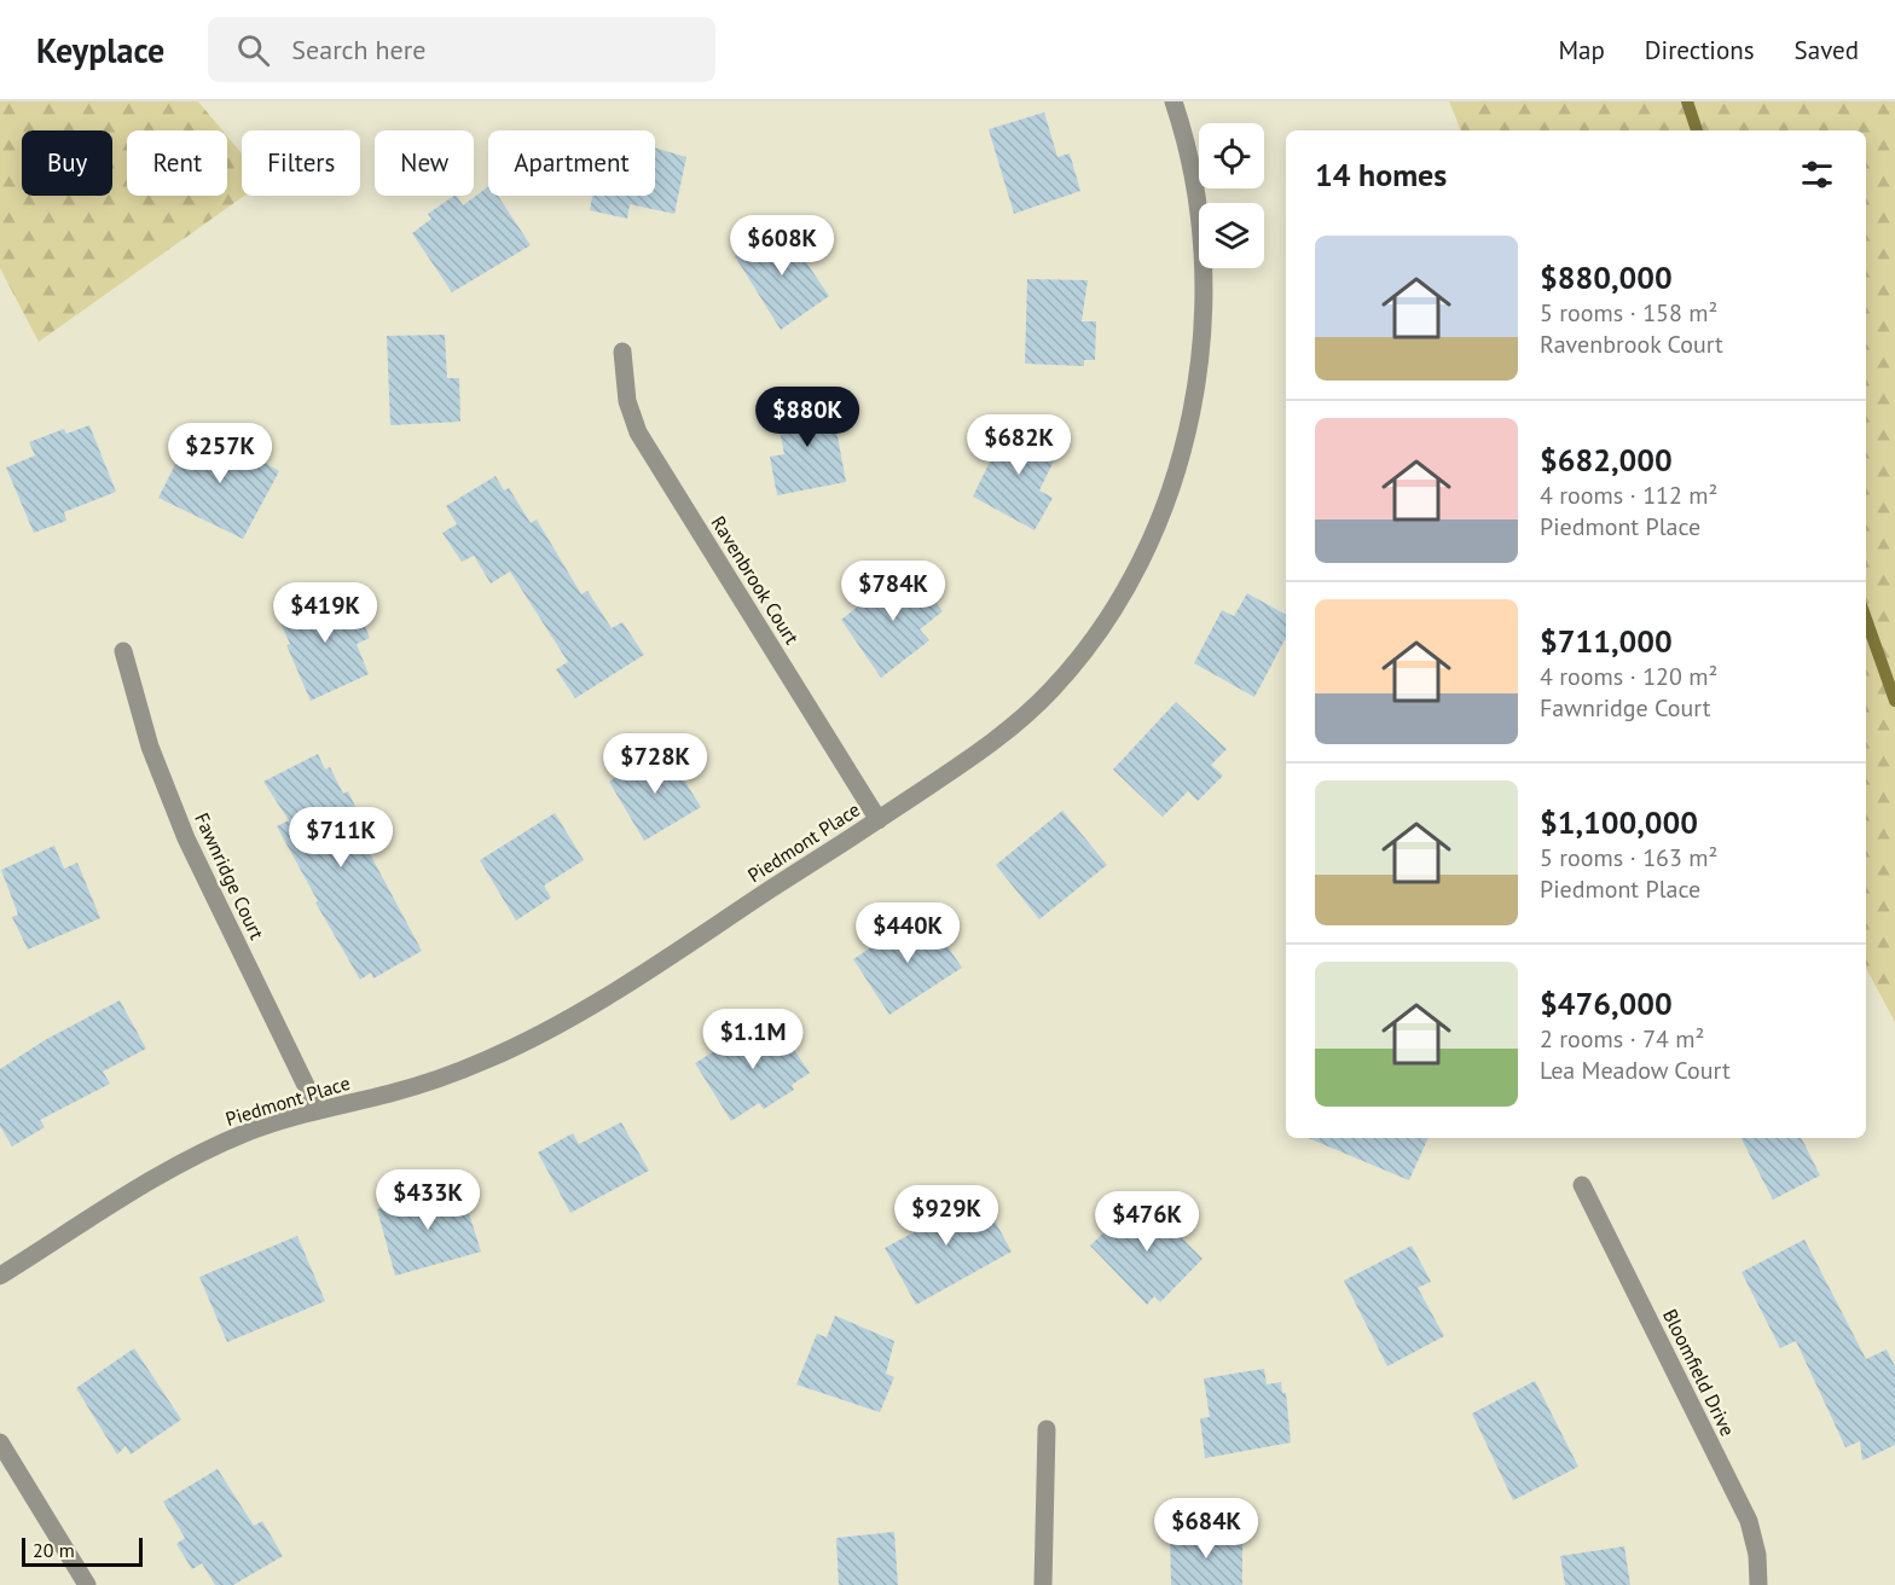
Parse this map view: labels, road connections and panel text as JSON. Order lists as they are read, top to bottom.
{
  "streets": {
    "street": [
      "Ravenbrook Court",
      "Piedmont Place",
      "Fawnridge Court",
      "Bloomfield Drive"
    ]
  },
  "crossings": [
    ["Ravenbrook Court", "Piedmont Place"],
    ["Piedmont Place", "Fawnridge Court"]
  ],
  "scale_bar": "20 m",
  "page": {
    "header": "Keyplace",
    "search": "Search here",
    "nav": ["Map", "Directions", "Saved"],
    "chip": [
      "Buy",
      "Rent",
      "Filters",
      "New",
      "Apartment"
    ],
    "heading": "14 homes",
    "price": [
      "$608K",
      "$880K",
      "$682K",
      "$257K",
      "$784K",
      "$419K",
      "$728K",
      "$711K",
      "$440K",
      "$1.1M",
      "$433K",
      "$929K",
      "$476K",
      "$684K"
    ],
    "list": [
      {
        "name": "$880,000",
        "note": "5 rooms · 158 m² · Ravenbrook Court"
      },
      {
        "name": "$682,000",
        "note": "4 rooms · 112 m² · Piedmont Place"
      },
      {
        "name": "$711,000",
        "note": "4 rooms · 120 m² · Fawnridge Court"
      },
      {
        "name": "$1,100,000",
        "note": "5 rooms · 163 m² · Piedmont Place"
      },
      {
        "name": "$476,000",
        "note": "2 rooms · 74 m² · Lea Meadow Court"
      }
    ],
    "scale": "20 m"
  }
}
